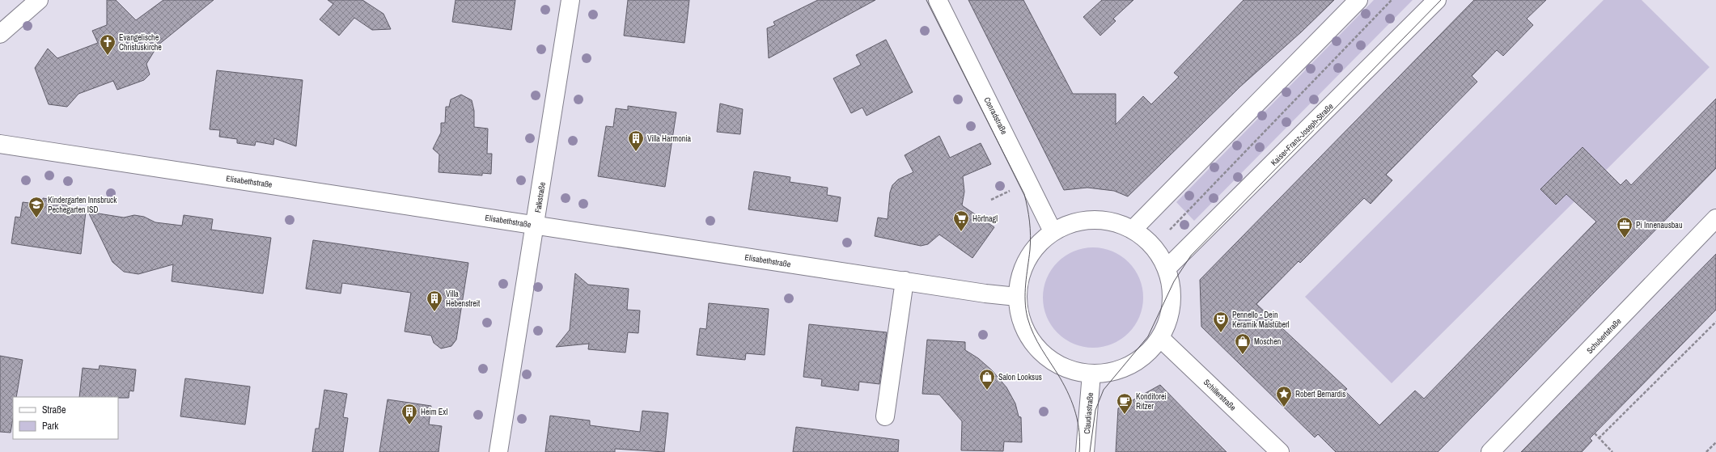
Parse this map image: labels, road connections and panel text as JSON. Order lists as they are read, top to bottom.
{
  "streets": {
    "street": [
      "Conradstraße",
      "Kaiser-Franz-Joseph-Straße",
      "Elisabethstraße",
      "Falkstraße",
      "Schubertstraße",
      "Schillerstraße",
      "Claudiastraße"
    ]
  },
  "crossings": [
    ["Elisabethstraße", "Falkstraße"]
  ],
  "places": {
    "church": ["Evangelische Christuskirche"],
    "building": ["Villa Harmonia", "Villa Hebenstreit", "Heim Exl"],
    "school or university": ["Kindergarten Innsbruck Pechegarten ISD"],
    "supermarket": ["Hörtnagl"],
    "office": ["Pi Innenausbau"],
    "theatre": ["Pennello - Dein Keramik Malstüberl"],
    "shop": ["Moschen", "Salon Looksus"],
    "place": ["Robert Bernardis"],
    "cafe": ["Konditorei Ritzer"]
  },
  "legend": ["Straße", "Park"]
}
